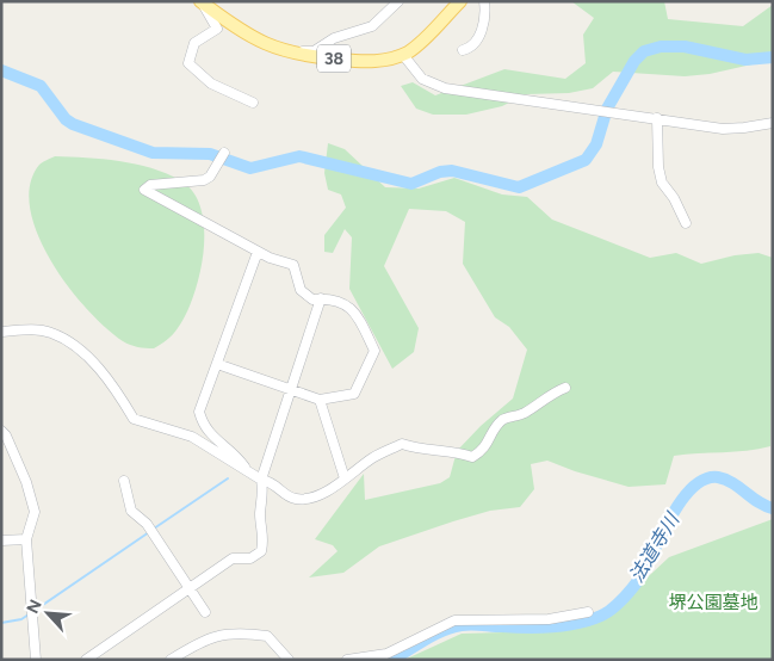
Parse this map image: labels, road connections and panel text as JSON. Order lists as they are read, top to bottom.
{
  "streets": {
    "main road": ["38"]
  },
  "water": ["法道寺川"],
  "parks": ["堺公園墓地"],
  "north": "top left"
}
